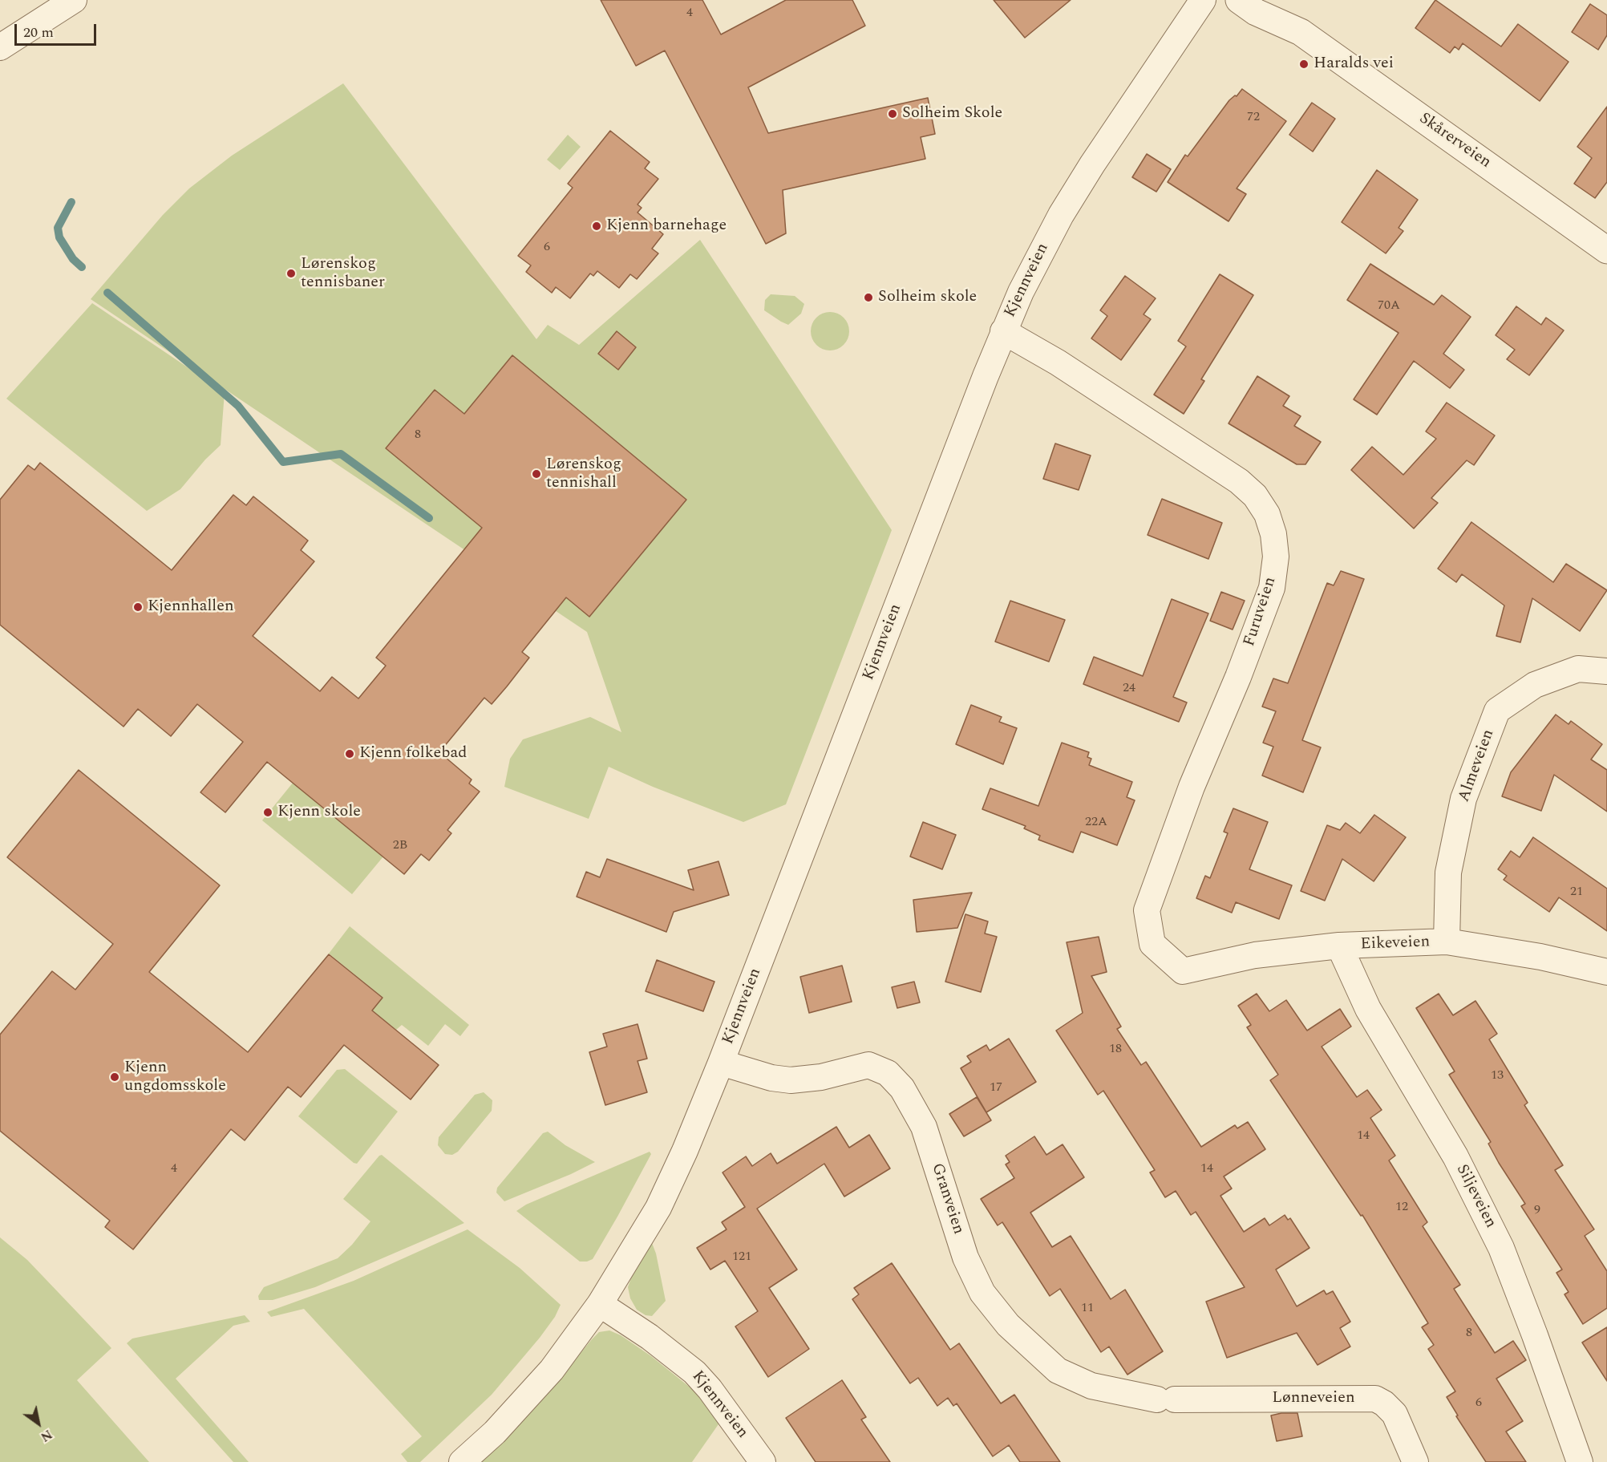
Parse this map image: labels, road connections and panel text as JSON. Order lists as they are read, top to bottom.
{
  "streets": {
    "street": [
      "Skårerveien",
      "Kjennveien",
      "Furuveien",
      "Almeveien",
      "Eikeveien",
      "Siljeveien",
      "Granveien",
      "Lønneveien"
    ]
  },
  "crossings": [
    ["Kjennveien", "Furuveien"],
    ["Kjennveien", "Granveien"],
    ["Furuveien", "Eikeveien"],
    ["Almeveien", "Eikeveien"],
    ["Eikeveien", "Siljeveien"],
    ["Granveien", "Lønneveien"]
  ],
  "places": [
    "Haralds vei",
    "Solheim Skole",
    "Kjenn barnehage",
    "Lørenskog tennisbaner",
    "Solheim skole",
    "Lørenskog tennishall",
    "Kjennhallen",
    "Kjenn folkebad",
    "Kjenn skole",
    "Kjenn ungdomsskole"
  ],
  "house_numbers": [
    "4",
    "72",
    "6",
    "70A",
    "8",
    "24",
    "22A",
    "2B",
    "21",
    "18",
    "13",
    "17",
    "14",
    "4",
    "14",
    "12",
    "9",
    "121",
    "11",
    "8",
    "6"
  ],
  "scale_bar": "20 m",
  "north": "bottom right"
}
